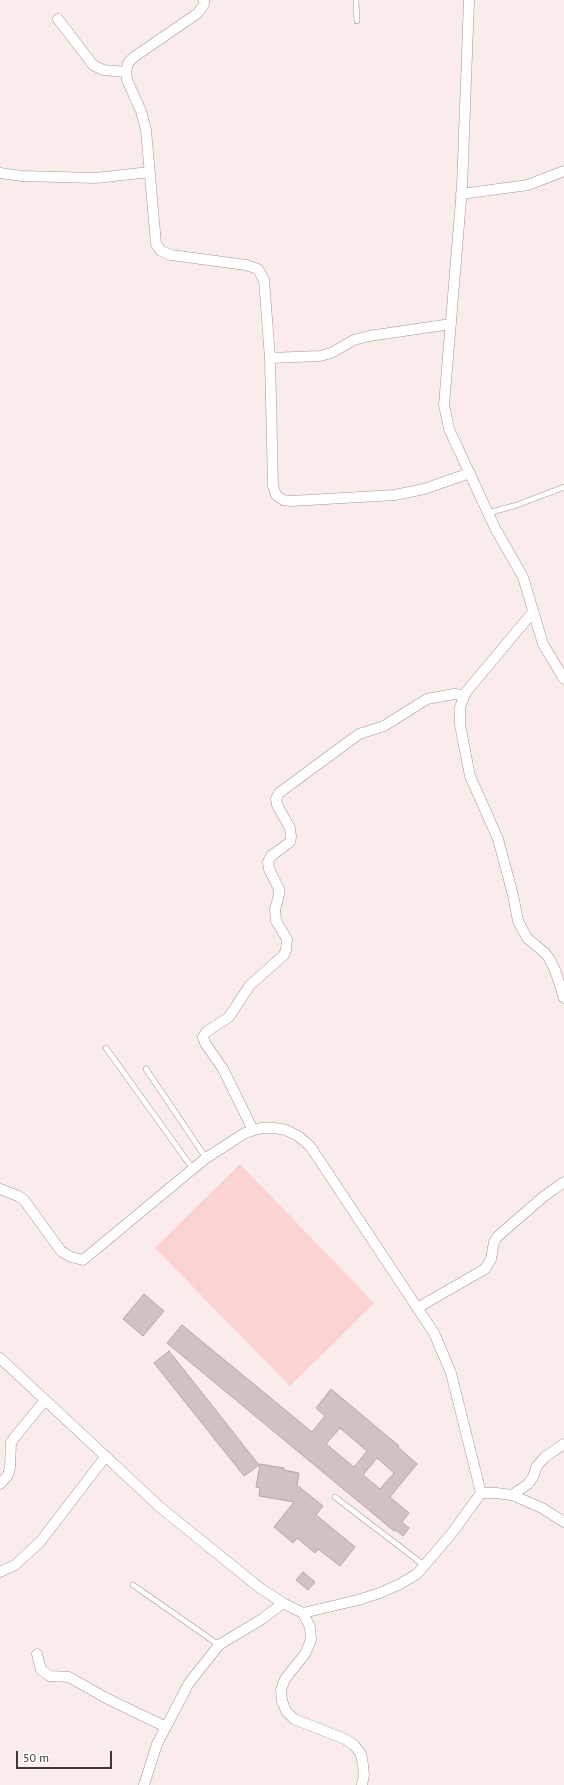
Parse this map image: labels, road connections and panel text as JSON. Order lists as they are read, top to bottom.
{
  "scale_bar": "50 m"
}
